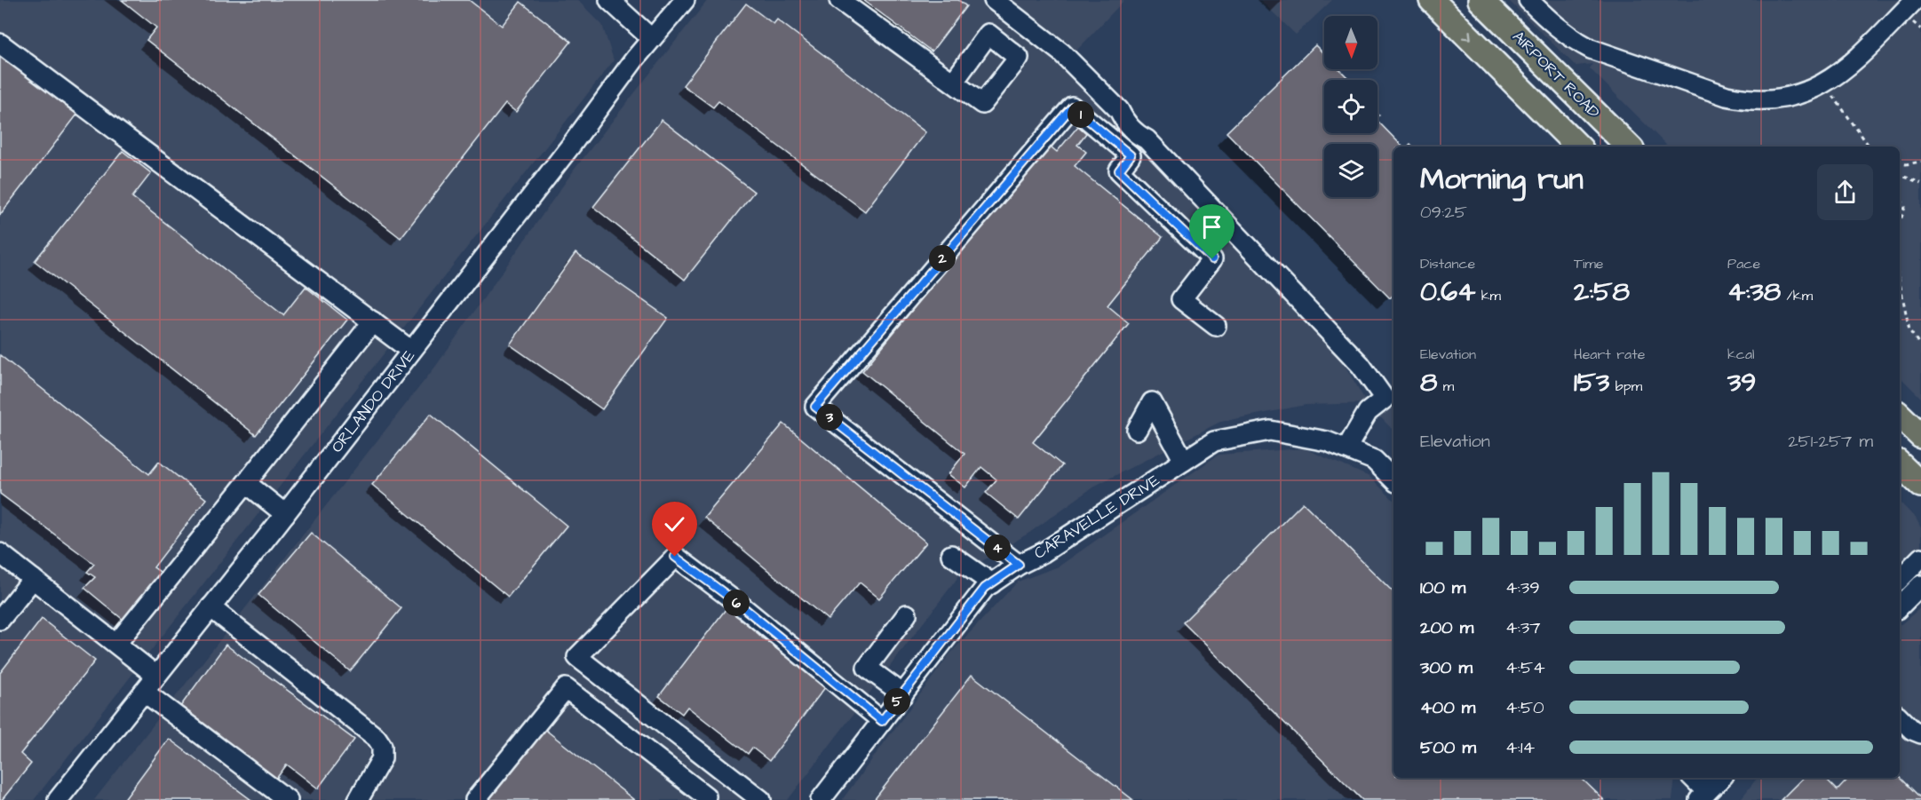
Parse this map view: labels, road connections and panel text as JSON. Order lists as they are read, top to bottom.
{
  "streets": {
    "main road": ["AIRPORT ROAD"],
    "street": ["ORLANDO DRIVE", "CARAVELLE DRIVE"]
  },
  "north": "bottom",
  "page": {
    "pins": [
      "1",
      "2",
      "3",
      "4",
      "6",
      "5"
    ],
    "heading": ["Morning run", "09:25"],
    "stats": [
      ["Distance", "0.64 km"],
      ["Time", "2:58"],
      ["Pace", "4:38 /km"],
      ["Elevation", "8 m"],
      ["Heart rate", "153 bpm"],
      ["kcal", "39"]
    ],
    "chart": ["Elevation", "251–257 m"],
    "list": [
      {
        "name": "100 m",
        "note": "4:39"
      },
      {
        "name": "200 m",
        "note": "4:37"
      },
      {
        "name": "300 m",
        "note": "4:54"
      },
      {
        "name": "400 m",
        "note": "4:50"
      },
      {
        "name": "500 m",
        "note": "4:14"
      }
    ]
  }
}
